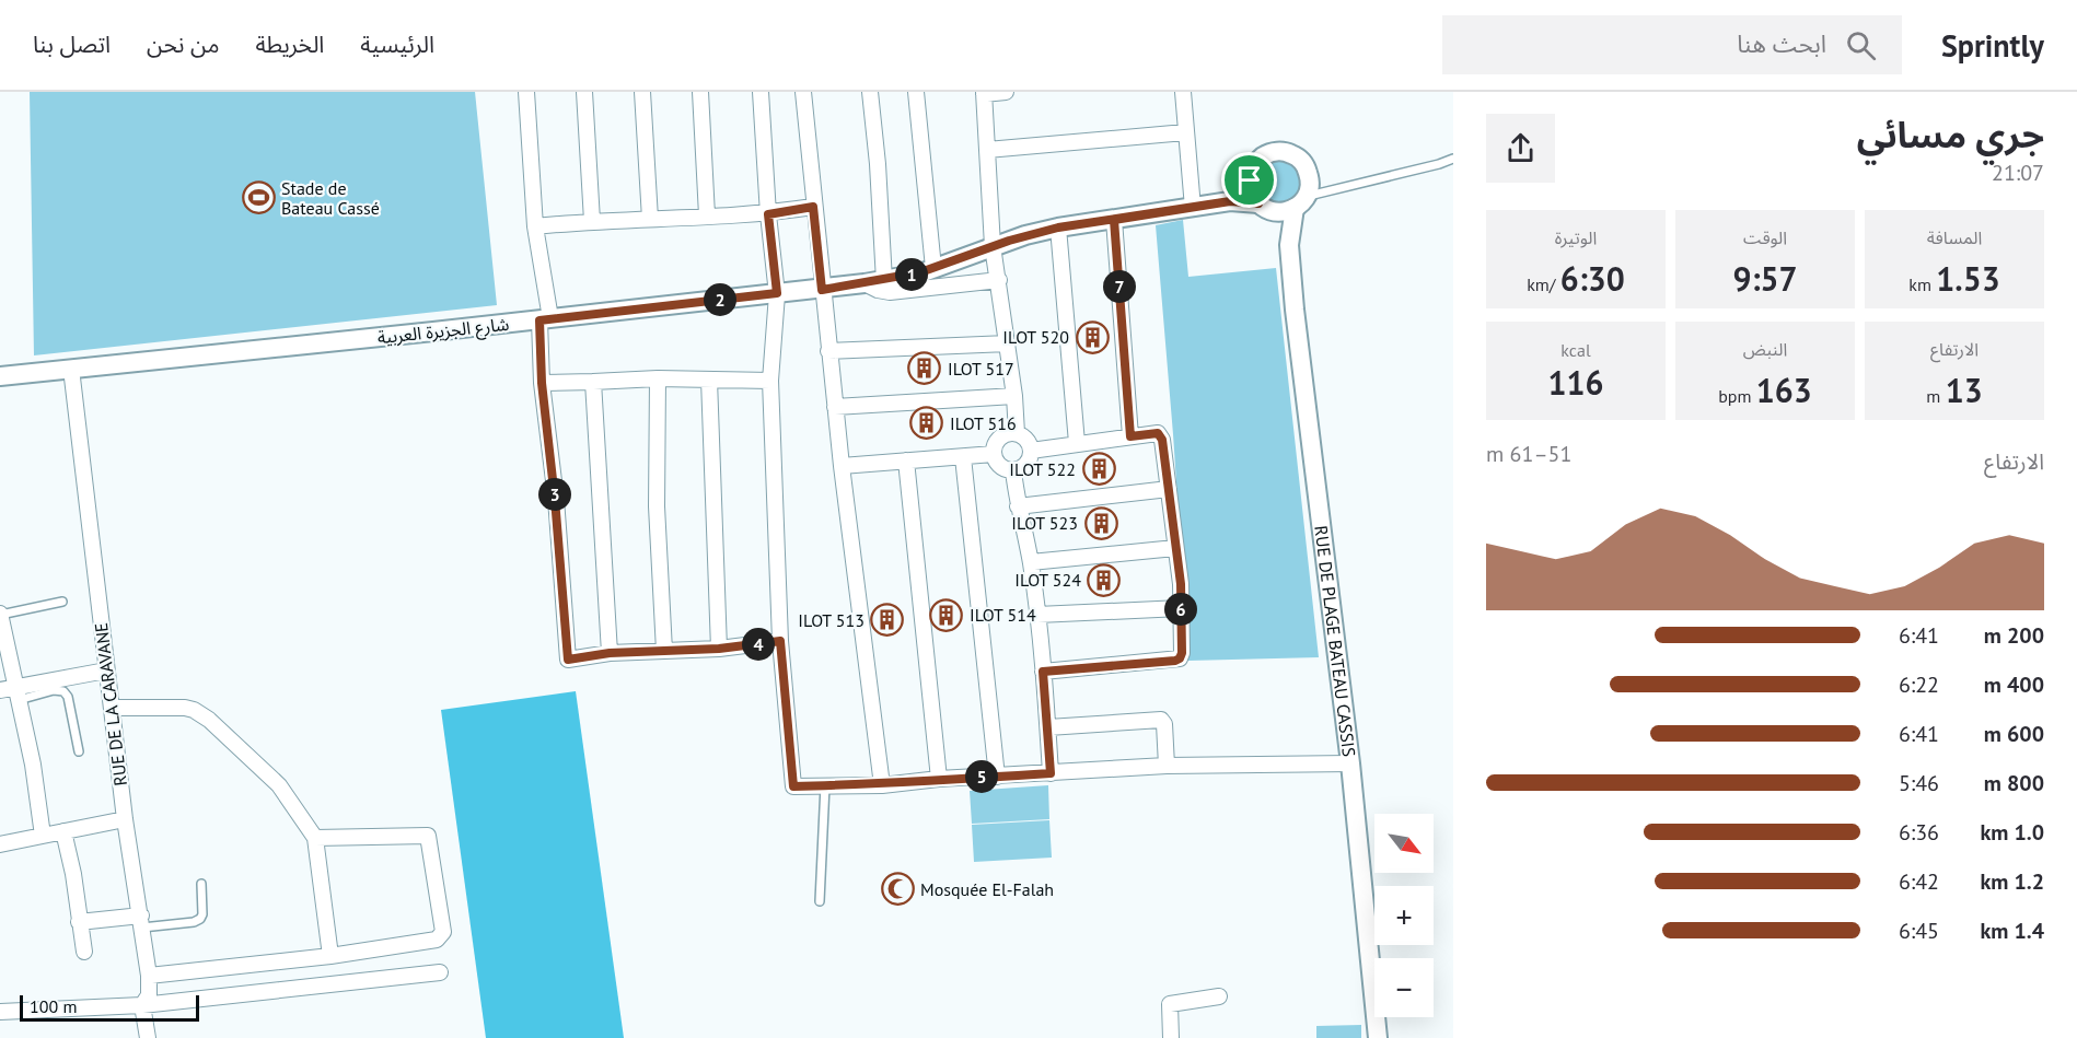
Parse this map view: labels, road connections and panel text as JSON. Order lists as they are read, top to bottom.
{
  "streets": {
    "street": ["شارع الجزيرة العربية", "RUE DE PLAGE BATEAU CASSIS", "RUE DE LA CARAVANE"]
  },
  "crossings": [
    ["شارع الجزيرة العربية", "RUE DE PLAGE BATEAU CASSIS"],
    ["شارع الجزيرة العربية", "RUE DE LA CARAVANE"]
  ],
  "places": {
    "sports": ["Stade de Bateau Cassé"],
    "building": [
      "ILOT 520",
      "ILOT 517",
      "ILOT 516",
      "ILOT 522",
      "ILOT 523",
      "ILOT 524",
      "ILOT 514",
      "ILOT 513"
    ],
    "mosque": ["Mosquée El-Falah"]
  },
  "scale_bar": "100 m",
  "north": "bottom right",
  "page": {
    "header": "Sprintly",
    "search": "ابحث هنا",
    "nav": [
      "الرئيسية",
      "الخريطة",
      "من نحن",
      "اتصل بنا"
    ],
    "heading": ["جري مسائي", "21:07"],
    "stats": [
      ["المسافة", "1.53 km"],
      ["الوقت", "9:57"],
      ["الوتيرة", "6:30 /km"],
      ["الارتفاع", "13 m"],
      ["النبض", "163 bpm"],
      ["kcal", "116"]
    ],
    "pins": [
      "1",
      "7",
      "2",
      "3",
      "6",
      "4",
      "5"
    ],
    "chart": ["الارتفاع", "51–61 m"],
    "list": [
      {
        "name": "200 m",
        "note": "6:41"
      },
      {
        "name": "400 m",
        "note": "6:22"
      },
      {
        "name": "600 m",
        "note": "6:41"
      },
      {
        "name": "800 m",
        "note": "5:46"
      },
      {
        "name": "1.0 km",
        "note": "6:36"
      },
      {
        "name": "1.2 km",
        "note": "6:42"
      },
      {
        "name": "1.4 km",
        "note": "6:45"
      }
    ],
    "map_buttons": ["+", "−"],
    "scale": "100 m"
  }
}
